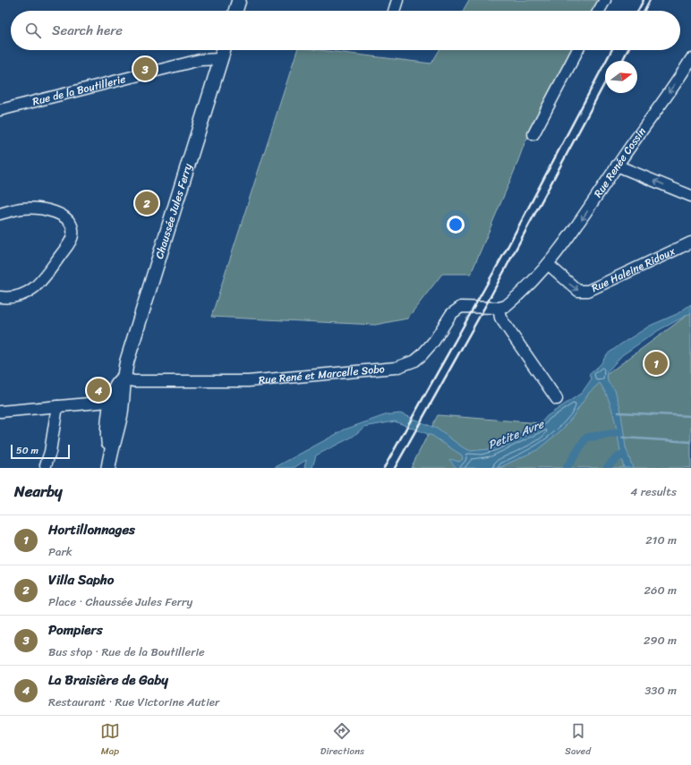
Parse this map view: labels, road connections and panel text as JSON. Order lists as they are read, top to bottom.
{
  "streets": {
    "main road": ["Chaussée Jules Ferry"],
    "street": [
      "Rue de la Boutillerie",
      "Rue Renée Cossin",
      "Rue Haleine Ridoux",
      "Rue René et Marcelle Sobo"
    ]
  },
  "crossings": [
    ["Rue de la Boutillerie", "Chaussée Jules Ferry"],
    ["Rue Renée Cossin", "Rue Haleine Ridoux"],
    ["Chaussée Jules Ferry", "Rue René et Marcelle Sobo"]
  ],
  "one_way": ["Rue Haleine Ridoux"],
  "water": ["Petite Avre"],
  "scale_bar": "50 m",
  "north": "right",
  "page": {
    "search": "Search here",
    "pins": [
      "3",
      "2",
      "1",
      "4"
    ],
    "scale": "50 m",
    "heading": ["Nearby", "4 results"],
    "list": [
      {
        "mark": "1",
        "name": "Hortillonnages",
        "note": "Park",
        "value": "210 m"
      },
      {
        "mark": "2",
        "name": "Villa Sapho",
        "note": "Place · Chaussée Jules Ferry",
        "value": "260 m"
      },
      {
        "mark": "3",
        "name": "Pompiers",
        "note": "Bus stop · Rue de la Boutillerie",
        "value": "290 m"
      },
      {
        "mark": "4",
        "name": "La Braisière de Gaby",
        "note": "Restaurant · Rue Victorine Autier",
        "value": "330 m"
      }
    ],
    "nav": ["Map", "Directions", "Saved"]
  }
}
